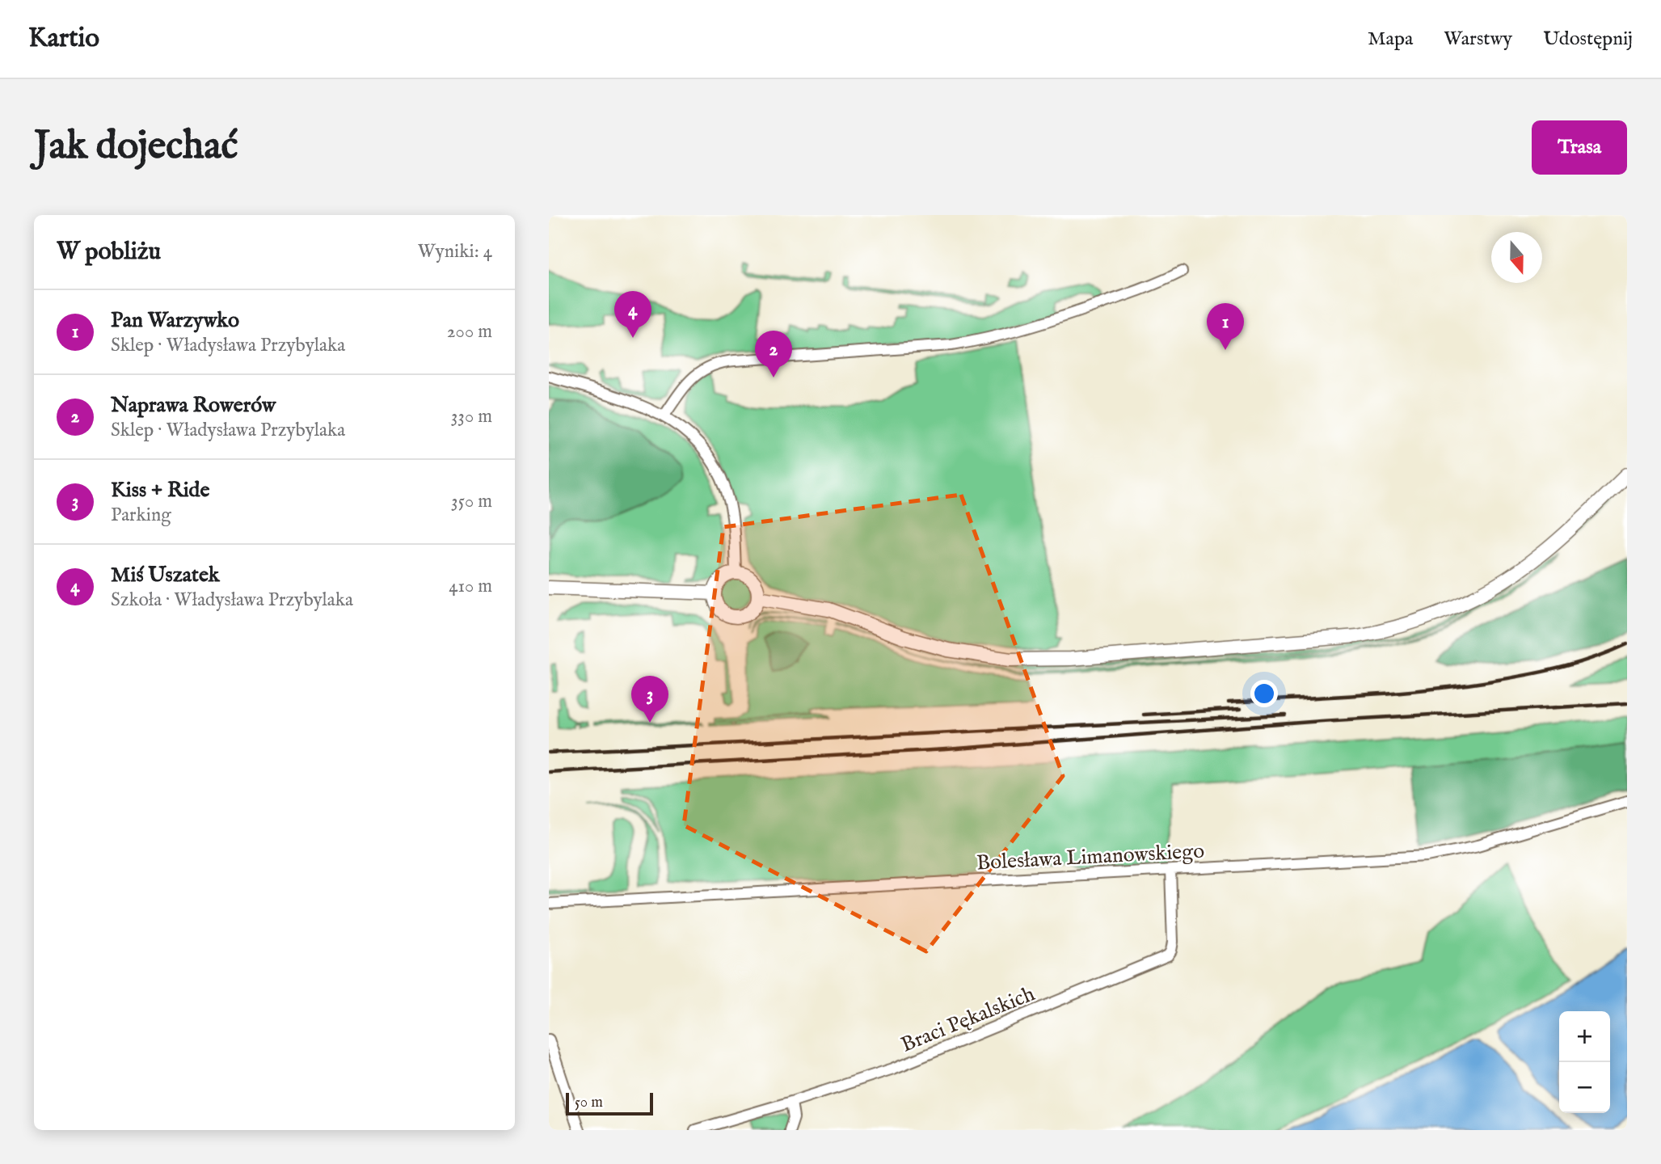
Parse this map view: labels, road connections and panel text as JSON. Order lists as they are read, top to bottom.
{
  "streets": {
    "street": ["Bolesława Limanowskiego", "Braci Pękalskich"]
  },
  "crossings": [
    ["Bolesława Limanowskiego", "Braci Pękalskich"]
  ],
  "scale_bar": "50 m",
  "north": "bottom",
  "page": {
    "header": "Kartio",
    "nav": ["Mapa", "Warstwy", "Udostępnij"],
    "buttons": "Trasa",
    "title": "Jak dojechać",
    "heading": ["W pobliżu", "Wyniki: 4"],
    "list": [
      {
        "mark": "1",
        "name": "Pan Warzywko",
        "note": "Sklep · Władysława Przybylaka",
        "value": "200 m"
      },
      {
        "mark": "2",
        "name": "Naprawa Rowerów",
        "note": "Sklep · Władysława Przybylaka",
        "value": "330 m"
      },
      {
        "mark": "3",
        "name": "Kiss + Ride",
        "note": "Parking",
        "value": "350 m"
      },
      {
        "mark": "4",
        "name": "Miś Uszatek",
        "note": "Szkoła · Władysława Przybylaka",
        "value": "410 m"
      }
    ],
    "pins": [
      "4",
      "1",
      "2",
      "3"
    ],
    "map_buttons": ["+", "−"],
    "scale": "50 m"
  }
}
